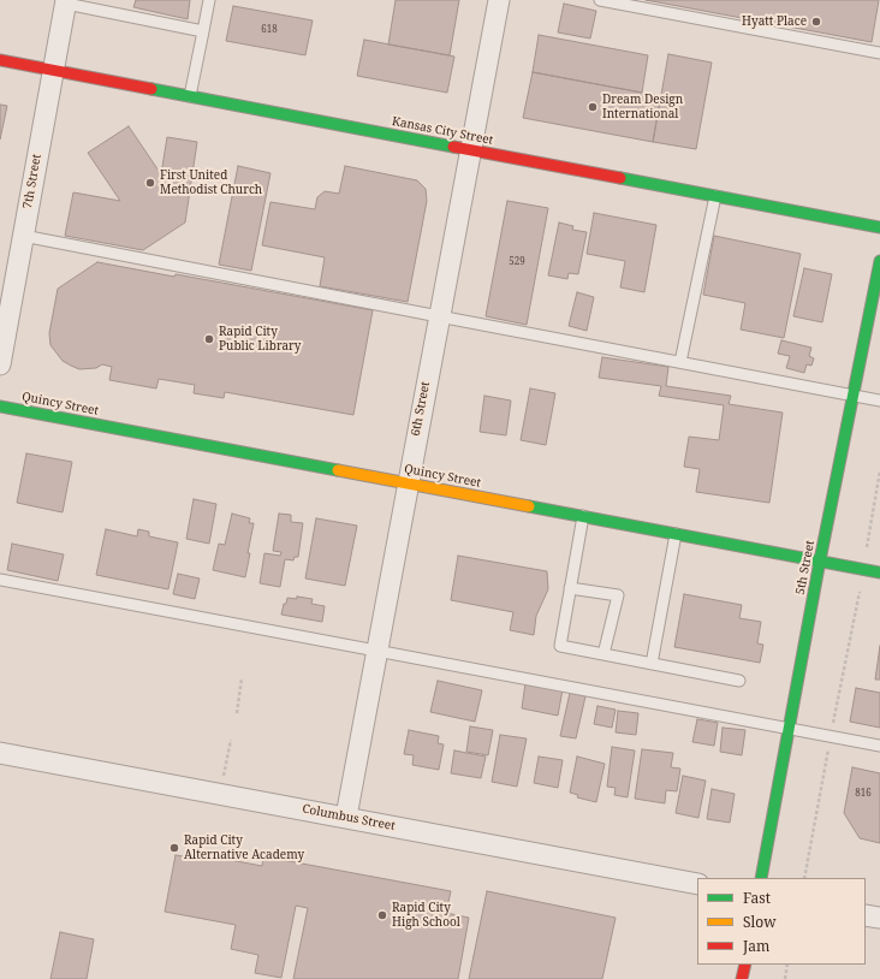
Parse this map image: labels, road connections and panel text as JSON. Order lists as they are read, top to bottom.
{
  "streets": {
    "street": [
      "Kansas City Street",
      "7th Street",
      "Quincy Street",
      "6th Street",
      "5th Street",
      "Columbus Street"
    ]
  },
  "crossings": [
    ["Kansas City Street", "7th Street"],
    ["Kansas City Street", "6th Street"],
    ["Quincy Street", "6th Street"],
    ["Quincy Street", "5th Street"],
    ["6th Street", "Columbus Street"]
  ],
  "places": [
    "Hyatt Place",
    "Dream Design International",
    "First United Methodist Church",
    "Rapid City Public Library",
    "Rapid City Alternative Academy",
    "Rapid City High School"
  ],
  "house_numbers": ["618", "529", "816"],
  "legend": ["Fast", "Slow", "Jam"]
}
